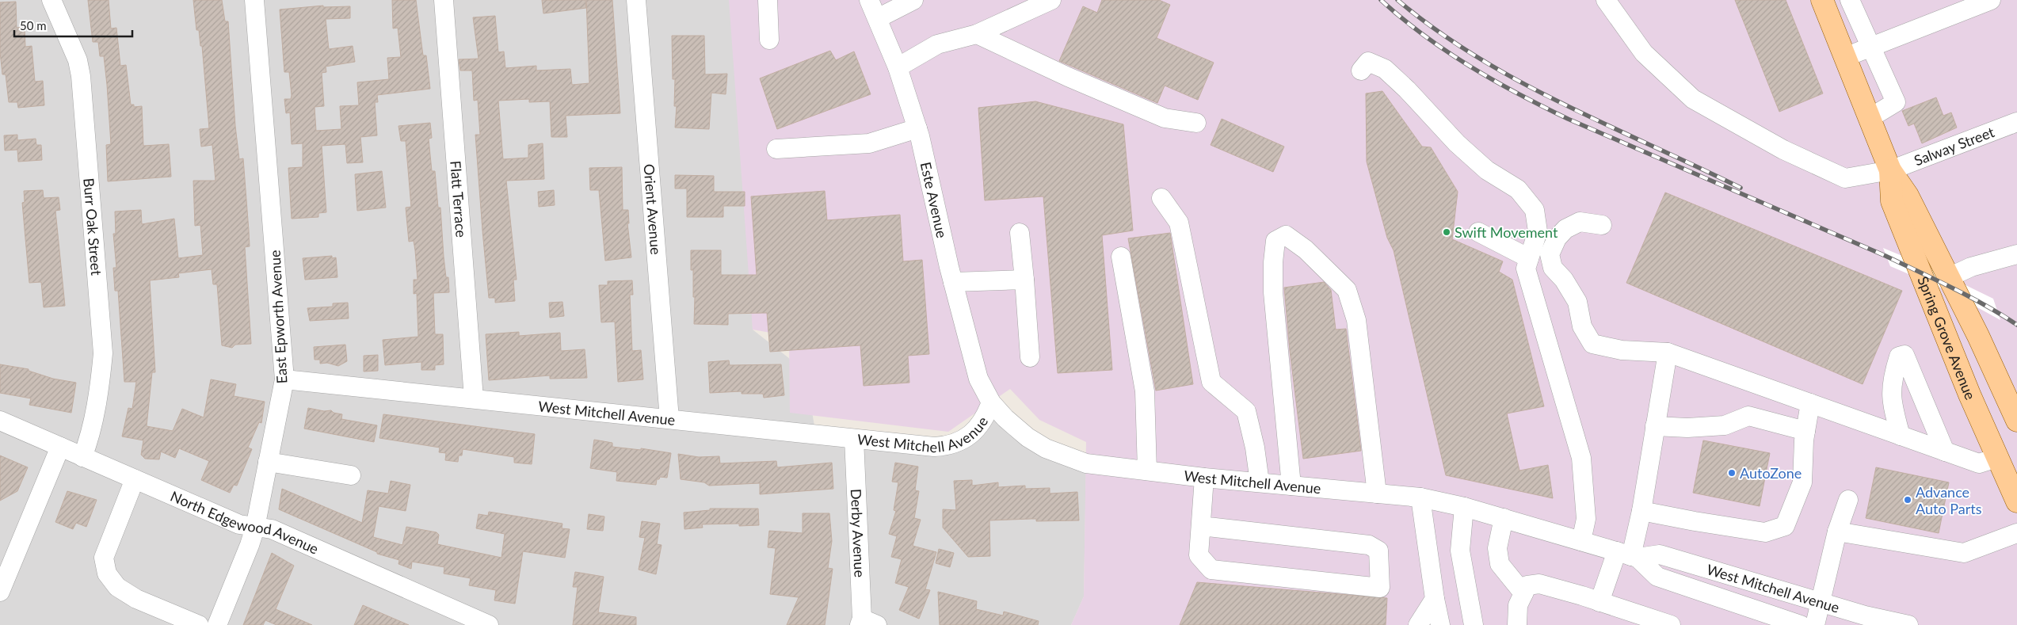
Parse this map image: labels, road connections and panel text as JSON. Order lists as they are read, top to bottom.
{
  "streets": {
    "main road": ["Spring Grove Avenue"],
    "street": [
      "Salway Street",
      "Flatt Terrace",
      "Este Avenue",
      "Orient Avenue",
      "Burr Oak Street",
      "East Epworth Avenue",
      "West Mitchell Avenue",
      "North Edgewood Avenue",
      "Derby Avenue"
    ]
  },
  "crossings": [
    ["Salway Street", "Spring Grove Avenue"],
    ["Flatt Terrace", "West Mitchell Avenue"],
    ["Este Avenue", "West Mitchell Avenue"],
    ["Orient Avenue", "West Mitchell Avenue"],
    ["Burr Oak Street", "North Edgewood Avenue"],
    ["East Epworth Avenue", "West Mitchell Avenue"],
    ["East Epworth Avenue", "North Edgewood Avenue"],
    ["West Mitchell Avenue", "Derby Avenue"]
  ],
  "places": ["Swift Movement", "AutoZone", "Advance Auto Parts"],
  "scale_bar": "50 m"
}
